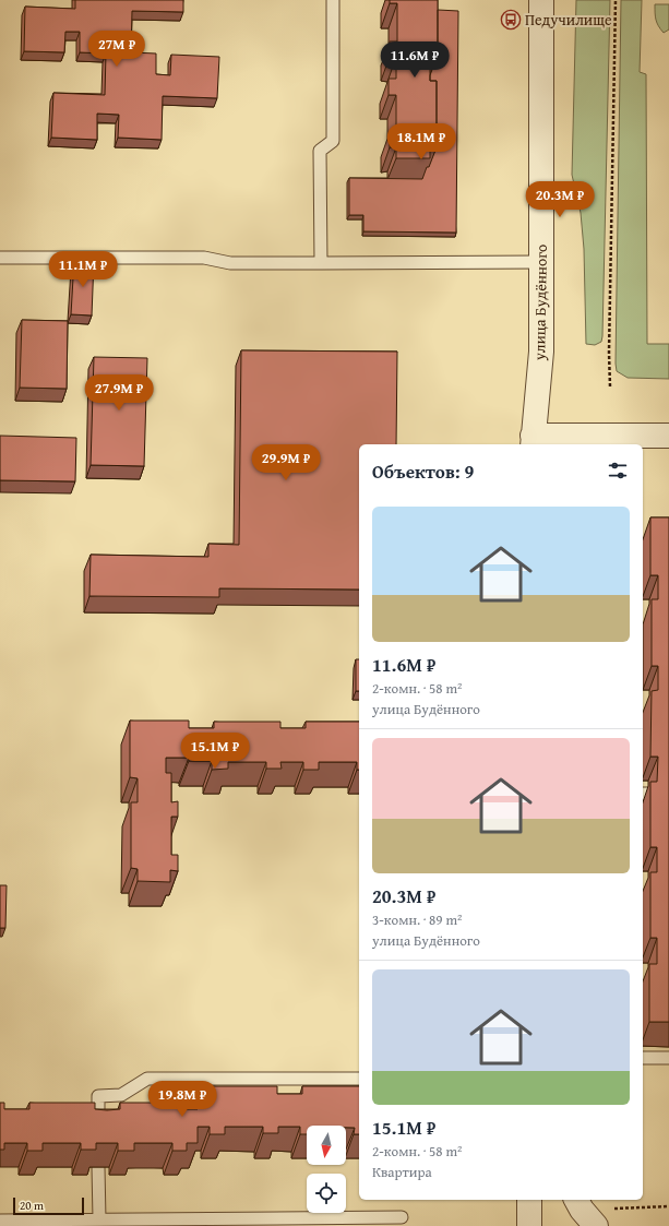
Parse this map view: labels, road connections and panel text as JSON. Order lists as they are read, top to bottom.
{
  "streets": {
    "street": ["улица Будённого"]
  },
  "places": {
    "bus stop": ["Педучилище"]
  },
  "scale_bar": "20 m",
  "north": "bottom",
  "page": {
    "price": [
      "27M ₽",
      "11.6M ₽",
      "18.1M ₽",
      "20.3M ₽",
      "11.1M ₽",
      "27.9M ₽",
      "29.9M ₽",
      "15.1M ₽",
      "19.8M ₽"
    ],
    "heading": "Объектов: 9",
    "list": [
      {
        "name": "11.6M ₽",
        "note": "2-комн. · 58 m² · улица Будённого"
      },
      {
        "name": "20.3M ₽",
        "note": "3-комн. · 89 m² · улица Будённого"
      },
      {
        "name": "15.1M ₽",
        "note": "2-комн. · 58 m² · Квартира"
      }
    ],
    "scale": "20 m"
  }
}
